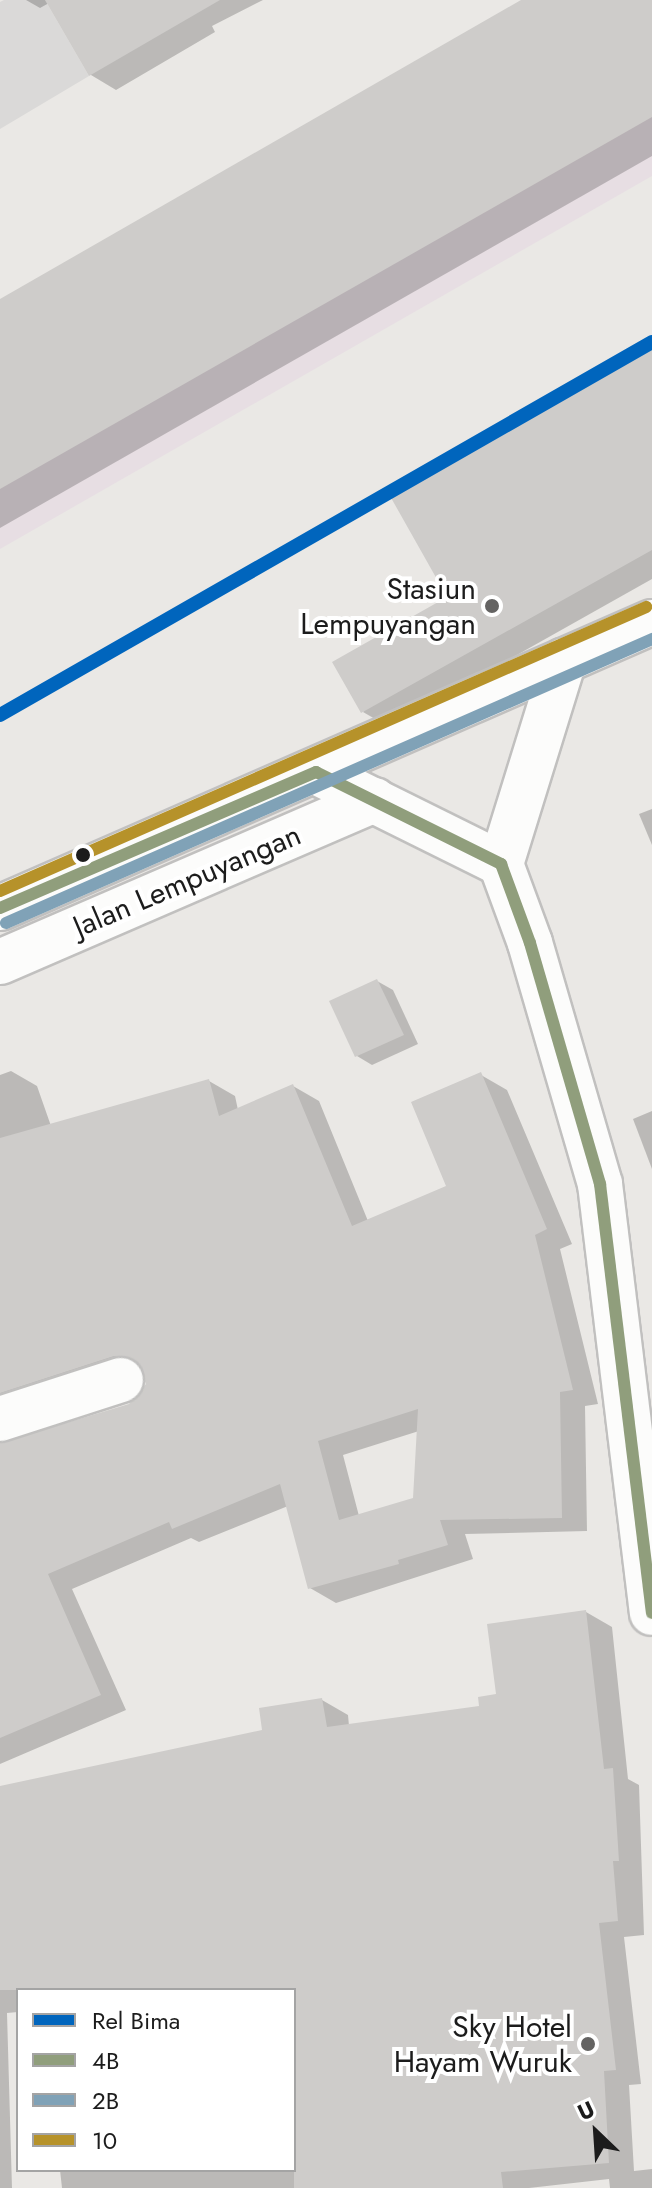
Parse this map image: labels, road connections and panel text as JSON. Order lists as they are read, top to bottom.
{
  "streets": {
    "street": ["Jalan Lempuyangan"]
  },
  "places": ["Stasiun Lempuyangan", "Sky Hotel Hayam Wuruk"],
  "lines": [
    "rail line Bima",
    "transit line 10",
    "transit line 2B",
    "transit line 4B"
  ],
  "legend": [
    "Rel Bima",
    "4B",
    "2B",
    "10"
  ],
  "north": "top left"
}
